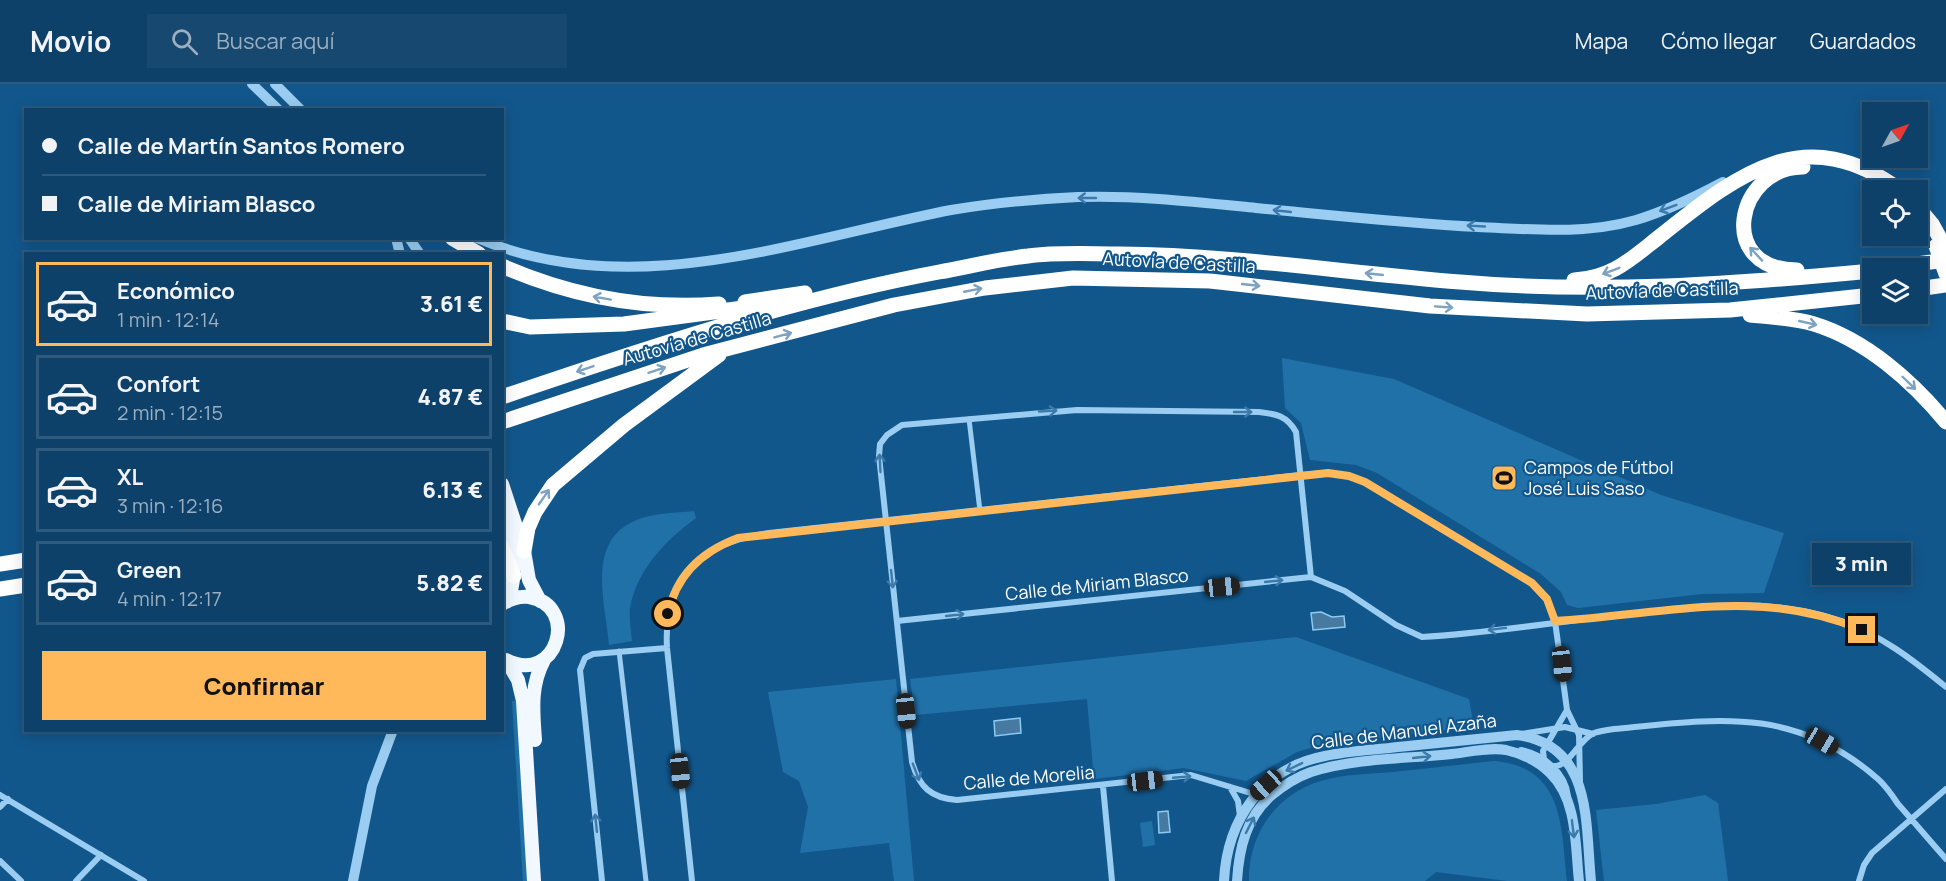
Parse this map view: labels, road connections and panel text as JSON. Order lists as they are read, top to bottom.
{
  "streets": {
    "highway": ["Autovía de Castilla"],
    "street": ["Calle de Miriam Blasco", "Calle de Manuel Azaña", "Calle de Morelia"]
  },
  "crossings": [
    ["Calle de Miriam Blasco", "Calle de Morelia"],
    ["Calle de Manuel Azaña", "Calle de Morelia"]
  ],
  "places": {
    "sports": ["Campos de Fútbol José Luis Saso"]
  },
  "north": "top right",
  "page": {
    "header": "Movio",
    "search": "Buscar aquí",
    "nav": ["Mapa", "Cómo llegar", "Guardados"],
    "banner": ["Calle de Martín Santos Romero", "Calle de Miriam Blasco"],
    "list": [
      {
        "name": "Económico",
        "note": "1 min · 12:14",
        "value": "3.61 €"
      },
      {
        "name": "Confort",
        "note": "2 min · 12:15",
        "value": "4.87 €"
      },
      {
        "name": "XL",
        "note": "3 min · 12:16",
        "value": "6.13 €"
      },
      {
        "name": "Green",
        "note": "4 min · 12:17",
        "value": "5.82 €"
      }
    ],
    "bubble": "3 min",
    "buttons": "Confirmar"
  }
}
